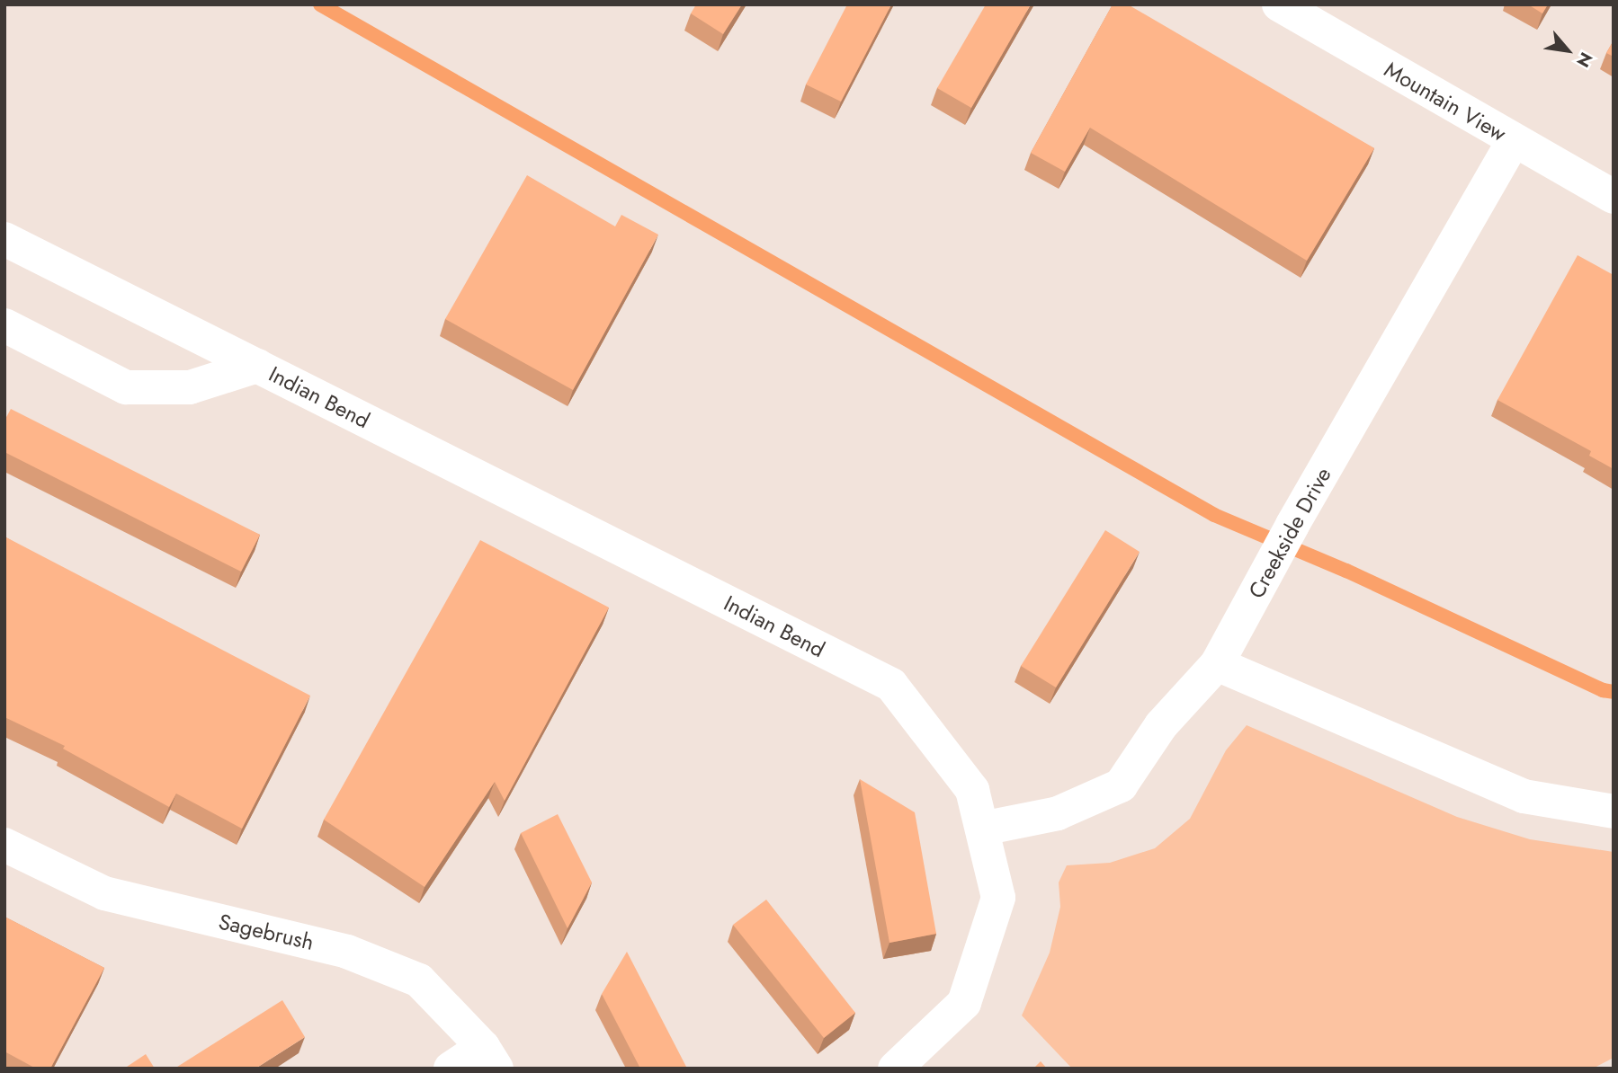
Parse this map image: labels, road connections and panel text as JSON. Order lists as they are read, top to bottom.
{
  "streets": {
    "street": [
      "Mountain View",
      "Indian Bend",
      "Creekside Drive",
      "Sagebrush"
    ]
  },
  "crossings": [
    ["Mountain View", "Creekside Drive"],
    ["Indian Bend", "Creekside Drive"]
  ],
  "north": "bottom right"
}
